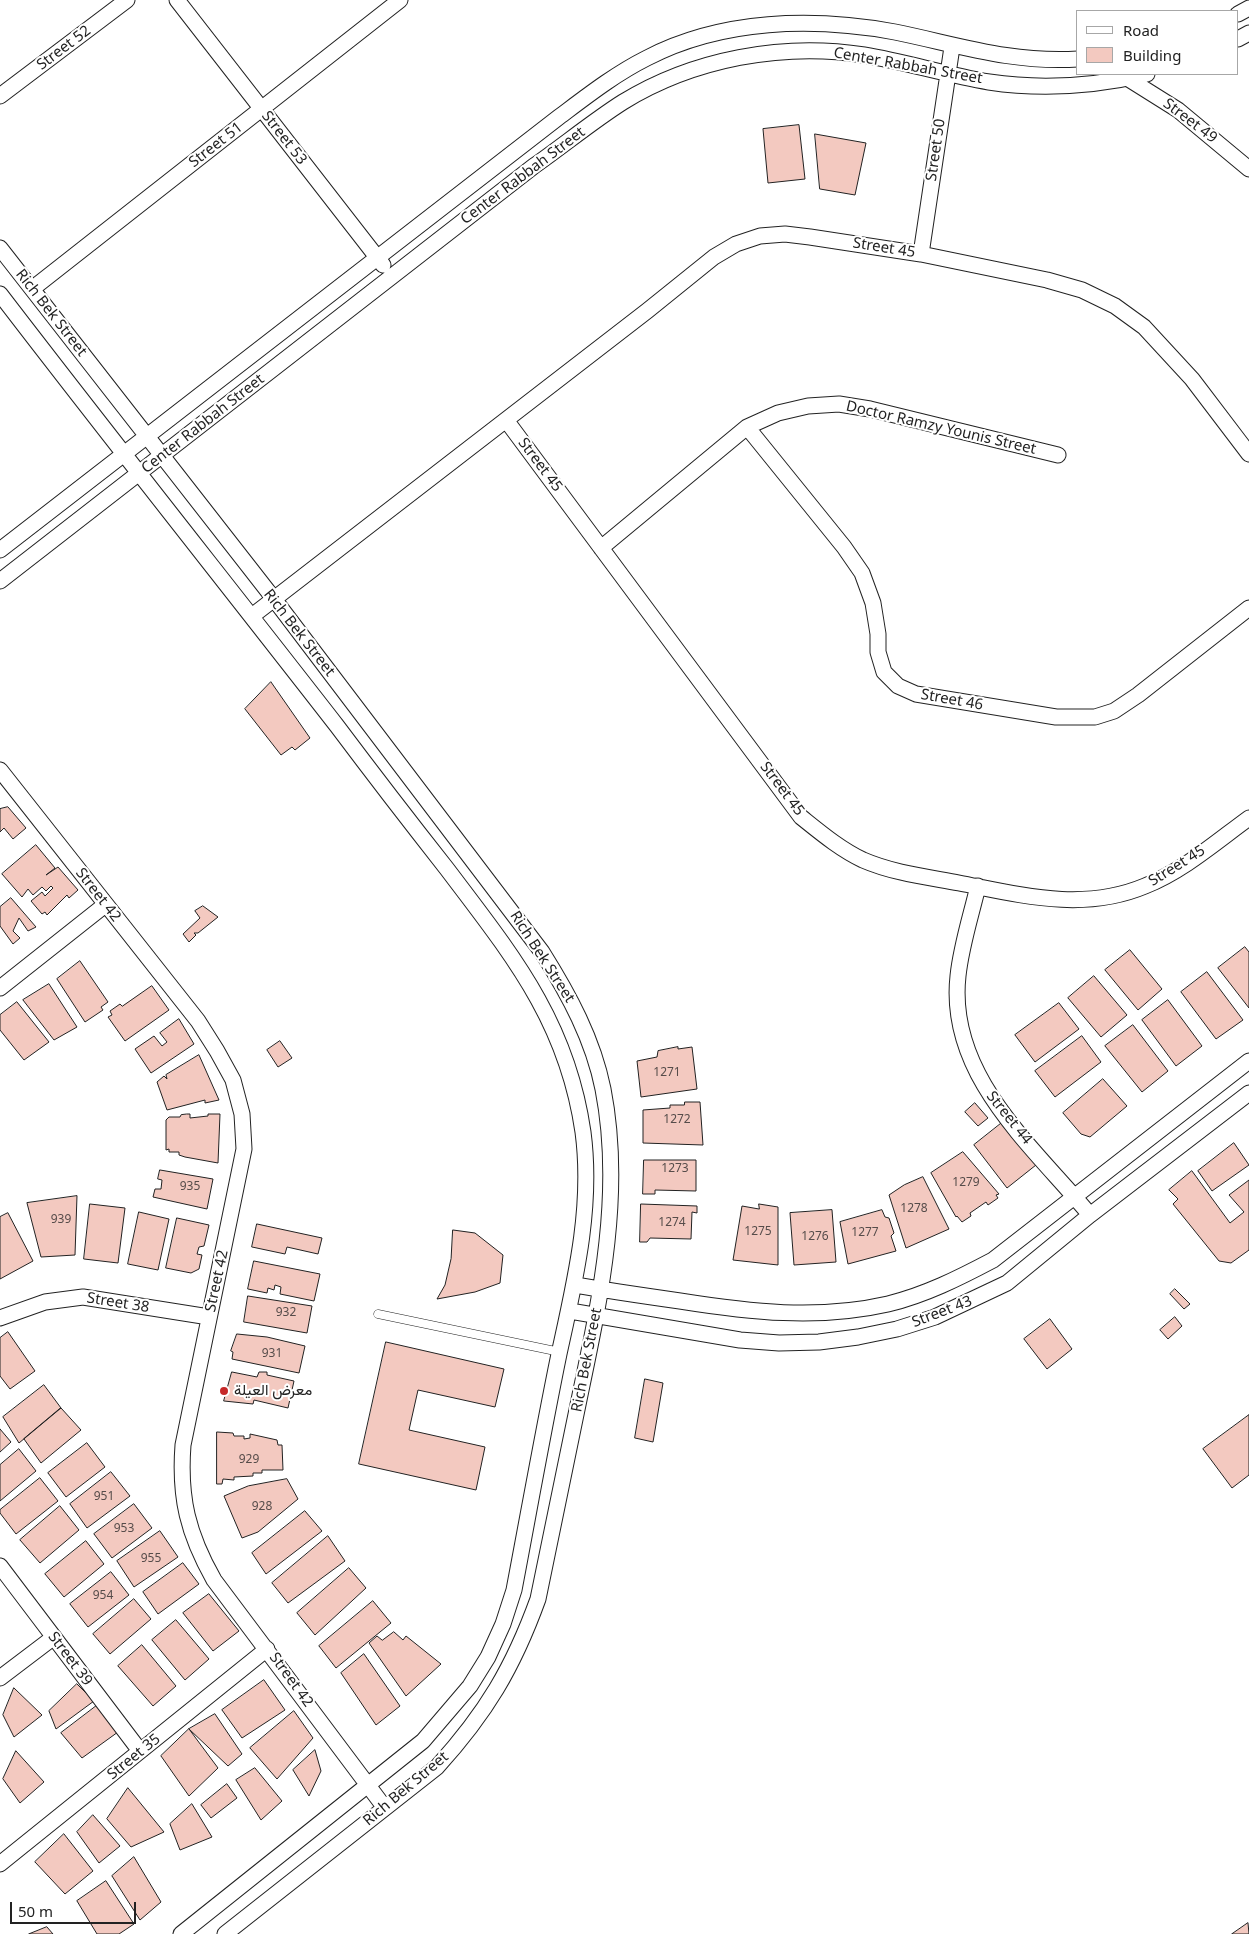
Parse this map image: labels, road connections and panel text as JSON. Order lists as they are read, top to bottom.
{
  "streets": {
    "street": [
      "Street 52",
      "Center Rabbah Street",
      "Street 49",
      "Street 53",
      "Street 51",
      "Street 50",
      "Street 45",
      "Rich Bek Street",
      "Doctor Ramzy Younis Street",
      "Street 46",
      "Street 42",
      "Street 44",
      "Street 38",
      "Street 43",
      "Street 39",
      "Street 35"
    ]
  },
  "crossings": [
    ["Center Rabbah Street", "Street 49"],
    ["Center Rabbah Street", "Street 53"],
    ["Center Rabbah Street", "Street 50"],
    ["Center Rabbah Street", "Rich Bek Street"],
    ["Street 53", "Street 51"],
    ["Street 51", "Rich Bek Street"],
    ["Street 50", "Street 45"],
    ["Street 45", "Rich Bek Street"],
    ["Street 45", "Doctor Ramzy Younis Street"],
    ["Street 45", "Street 44"],
    ["Rich Bek Street", "Street 42"],
    ["Rich Bek Street", "Street 43"],
    ["Doctor Ramzy Younis Street", "Street 46"],
    ["Street 42", "Street 38"],
    ["Street 42", "Street 35"],
    ["Street 44", "Street 43"],
    ["Street 39", "Street 35"]
  ],
  "places": ["معرض العيلة"],
  "house_numbers": [
    "1271",
    "1272",
    "1273",
    "1279",
    "935",
    "1278",
    "939",
    "1274",
    "1275",
    "1277",
    "1276",
    "932",
    "931",
    "929",
    "951",
    "928",
    "953",
    "955",
    "954"
  ],
  "legend": ["Road", "Building"],
  "scale_bar": "50 m"
}
